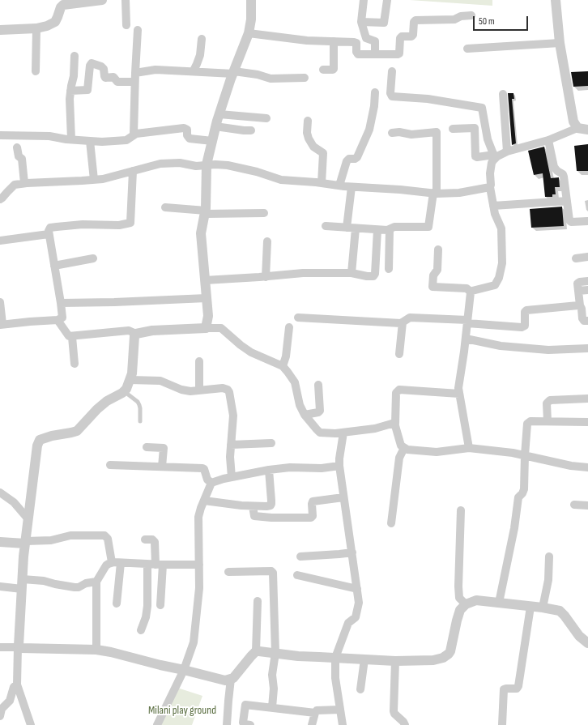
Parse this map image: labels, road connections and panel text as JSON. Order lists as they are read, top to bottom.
{
  "parks": ["Milani play ground"],
  "scale_bar": "50 m"
}
